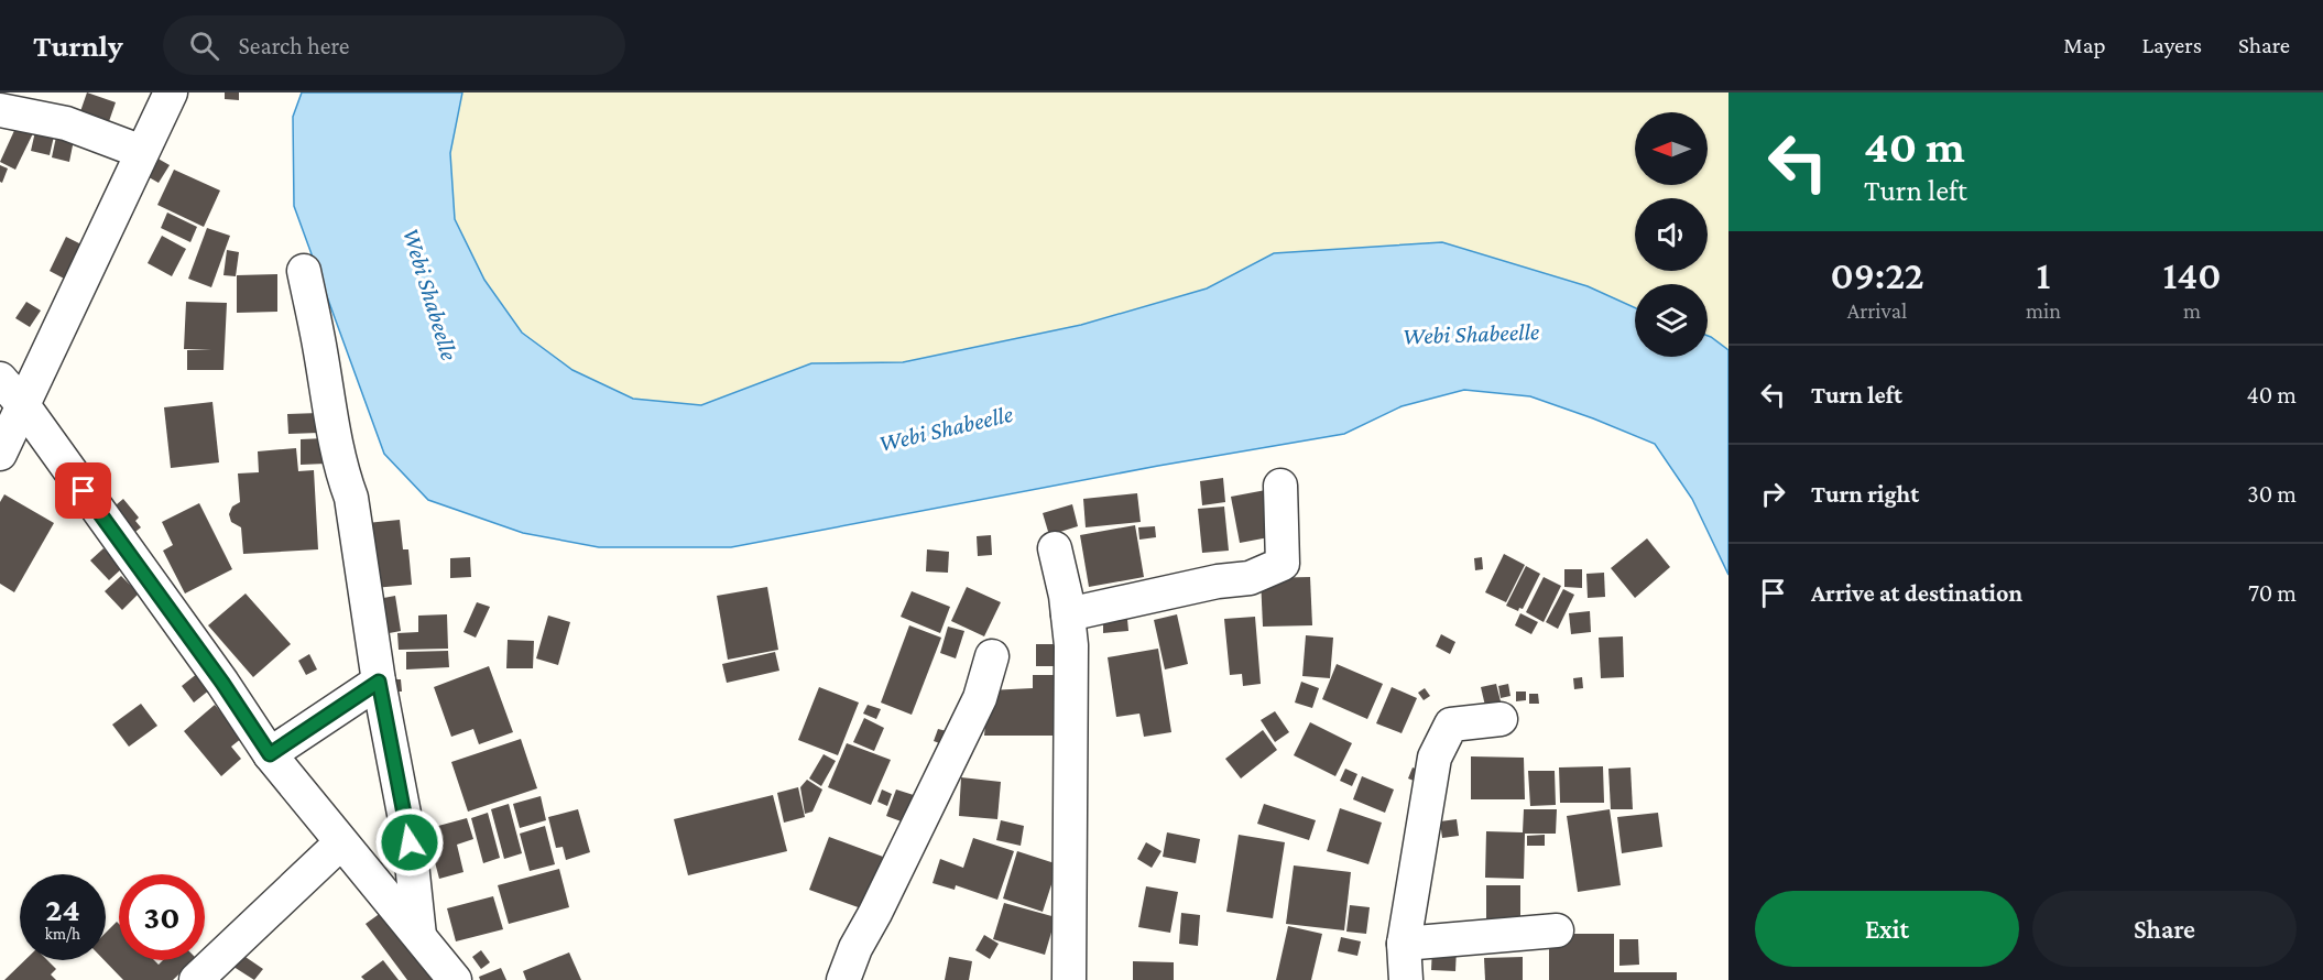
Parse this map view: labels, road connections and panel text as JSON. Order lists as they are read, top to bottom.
{
  "water": ["Webi Shabeelle"],
  "north": "left",
  "page": {
    "header": "Turnly",
    "search": "Search here",
    "nav": ["Map", "Layers", "Share"],
    "turn": ["40 m", "Turn left"],
    "eta": [
      "09:22",
      "Arrival",
      "1",
      "min",
      "140",
      "m"
    ],
    "list": [
      {
        "name": "Turn left",
        "value": "40 m"
      },
      {
        "name": "Turn right",
        "value": "30 m"
      },
      {
        "name": "Arrive at destination",
        "value": "70 m"
      }
    ],
    "speed": "24 km/h",
    "limit": "30",
    "buttons": ["Exit", "Share"]
  }
}
